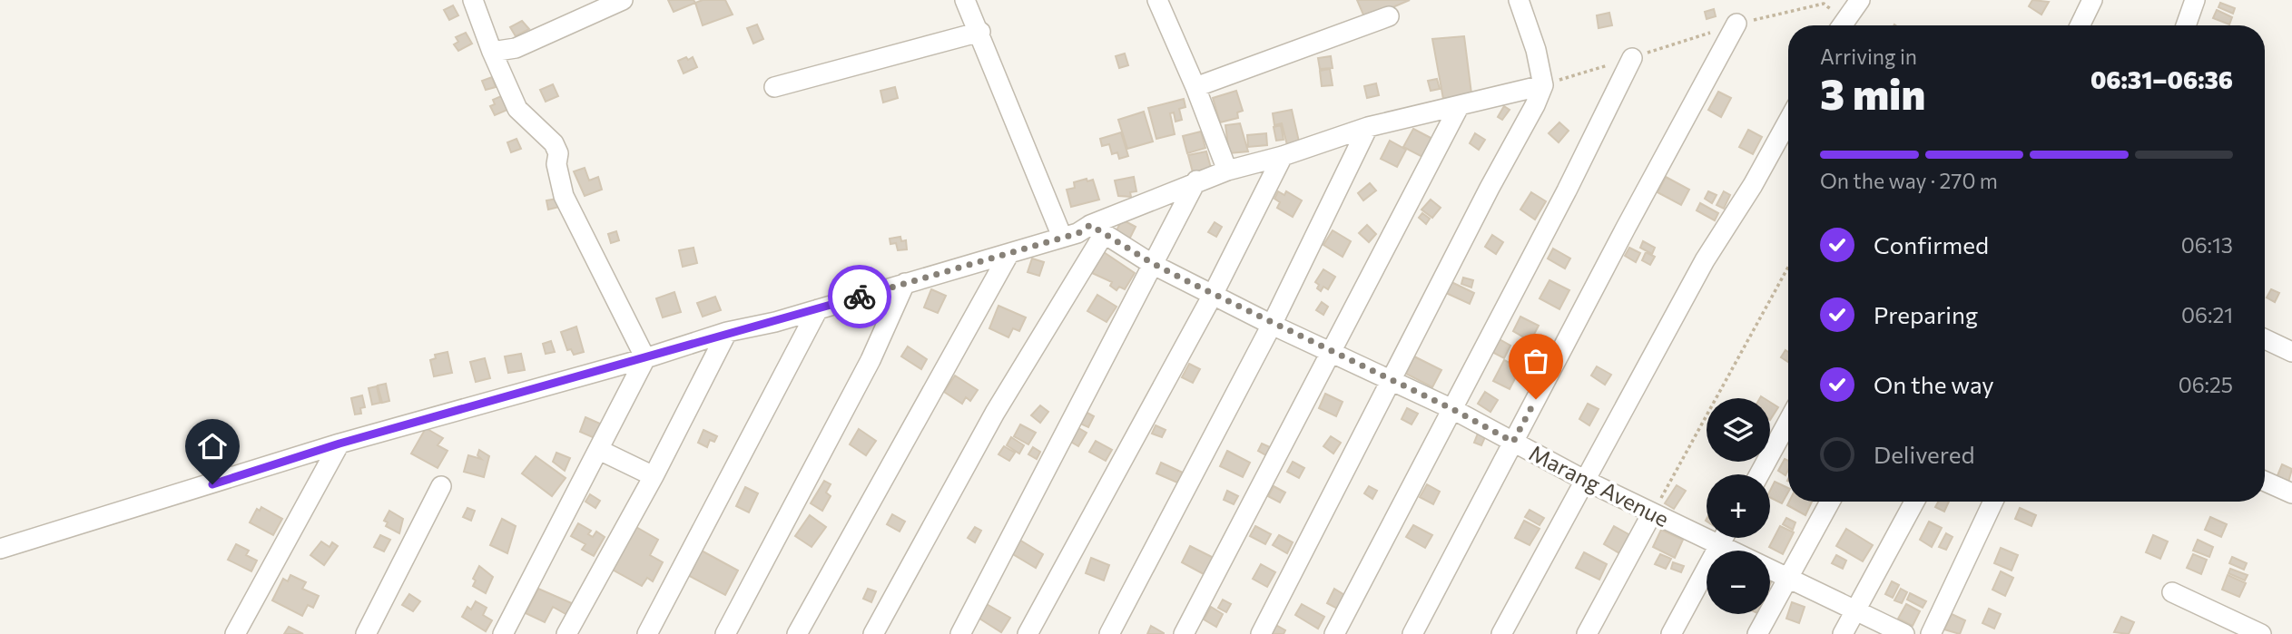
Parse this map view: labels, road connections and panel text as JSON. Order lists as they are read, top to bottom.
{
  "streets": {
    "street": ["Marang Avenue"]
  },
  "page": {
    "heading": ["3 min", "Arriving in", "06:31–06:36"],
    "bar": "On the way · 270 m",
    "list": [
      ["Confirmed", "06:13"],
      ["Preparing", "06:21"],
      ["On the way", "06:25"],
      "Delivered"
    ],
    "map_buttons": ["+", "−"]
  }
}
